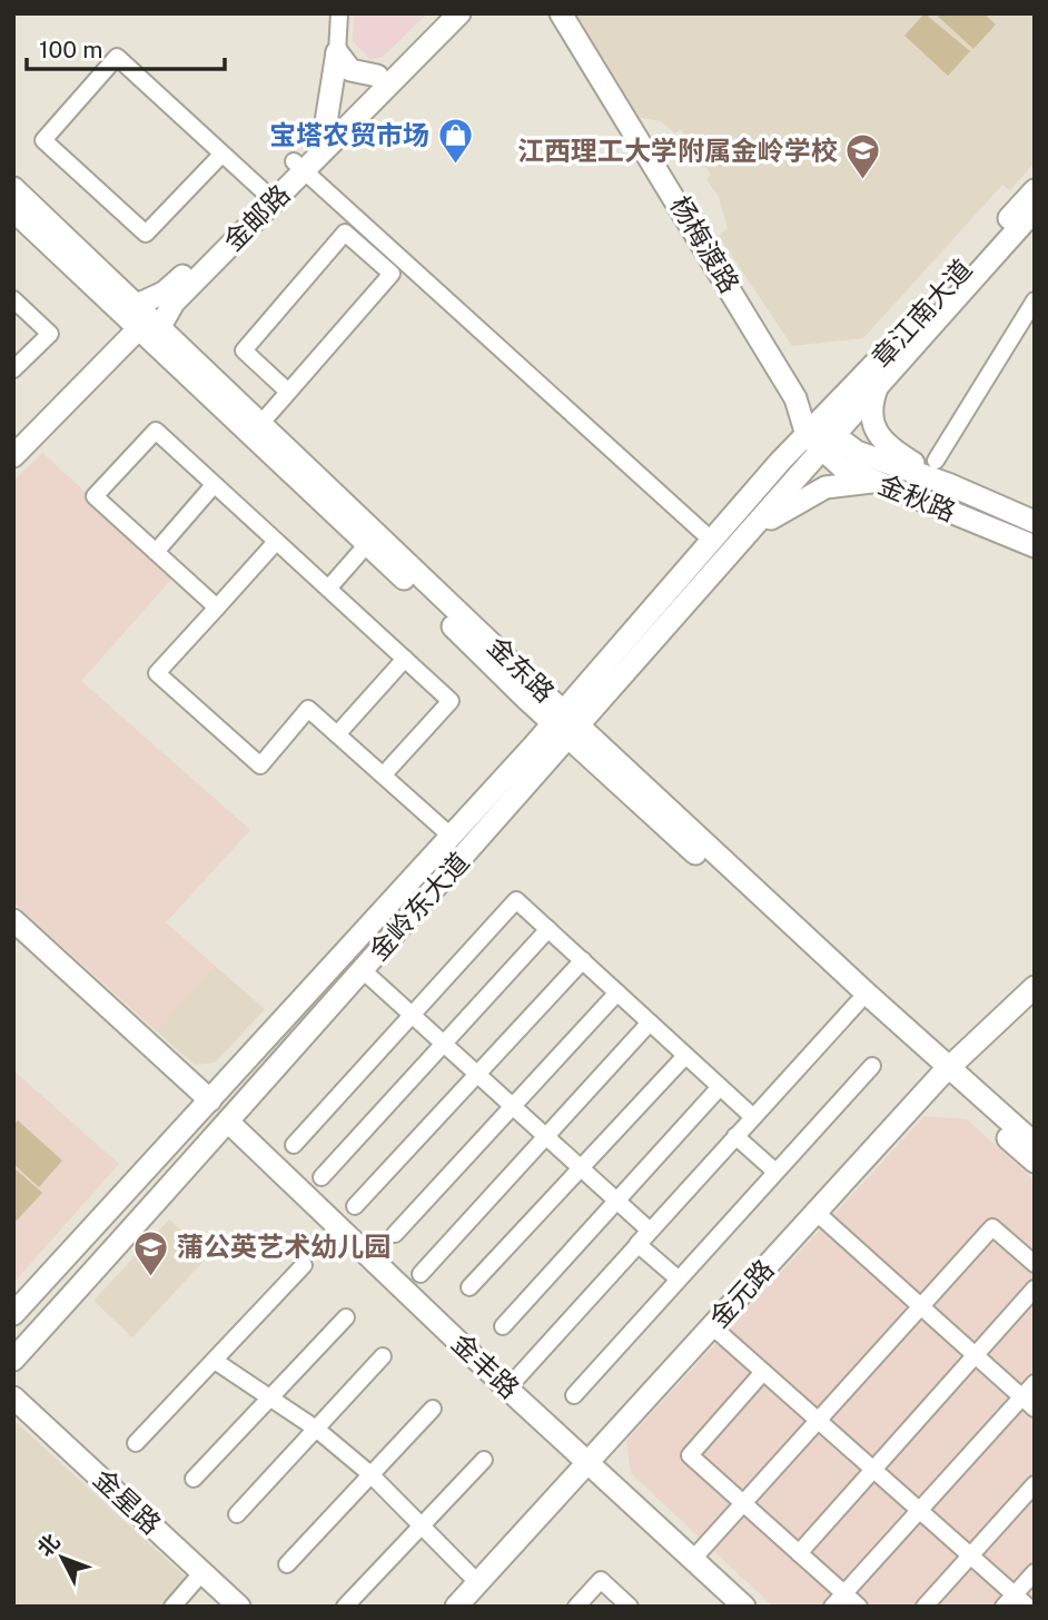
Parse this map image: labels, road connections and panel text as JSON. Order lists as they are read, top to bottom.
{
  "streets": {
    "street": [
      "金邮路",
      "杨梅渡路",
      "章江南大道",
      "金秋路",
      "金东路",
      "金岭东大道",
      "金元路",
      "金丰路",
      "金星路"
    ]
  },
  "crossings": [
    ["金邮路", "金东路"],
    ["杨梅渡路", "章江南大道"],
    ["杨梅渡路", "金秋路"],
    ["杨梅渡路", "金岭东大道"],
    ["章江南大道", "金秋路"],
    ["章江南大道", "金岭东大道"],
    ["金秋路", "金岭东大道"],
    ["金东路", "金岭东大道"],
    ["金东路", "金元路"],
    ["金岭东大道", "金丰路"],
    ["金元路", "金丰路"]
  ],
  "places": {
    "shop": ["宝塔农贸市场"],
    "school or university": ["江西理工大学附属金岭学校", "蒲公英艺术幼儿园"]
  },
  "scale_bar": "100 m",
  "north": "top left"
}
